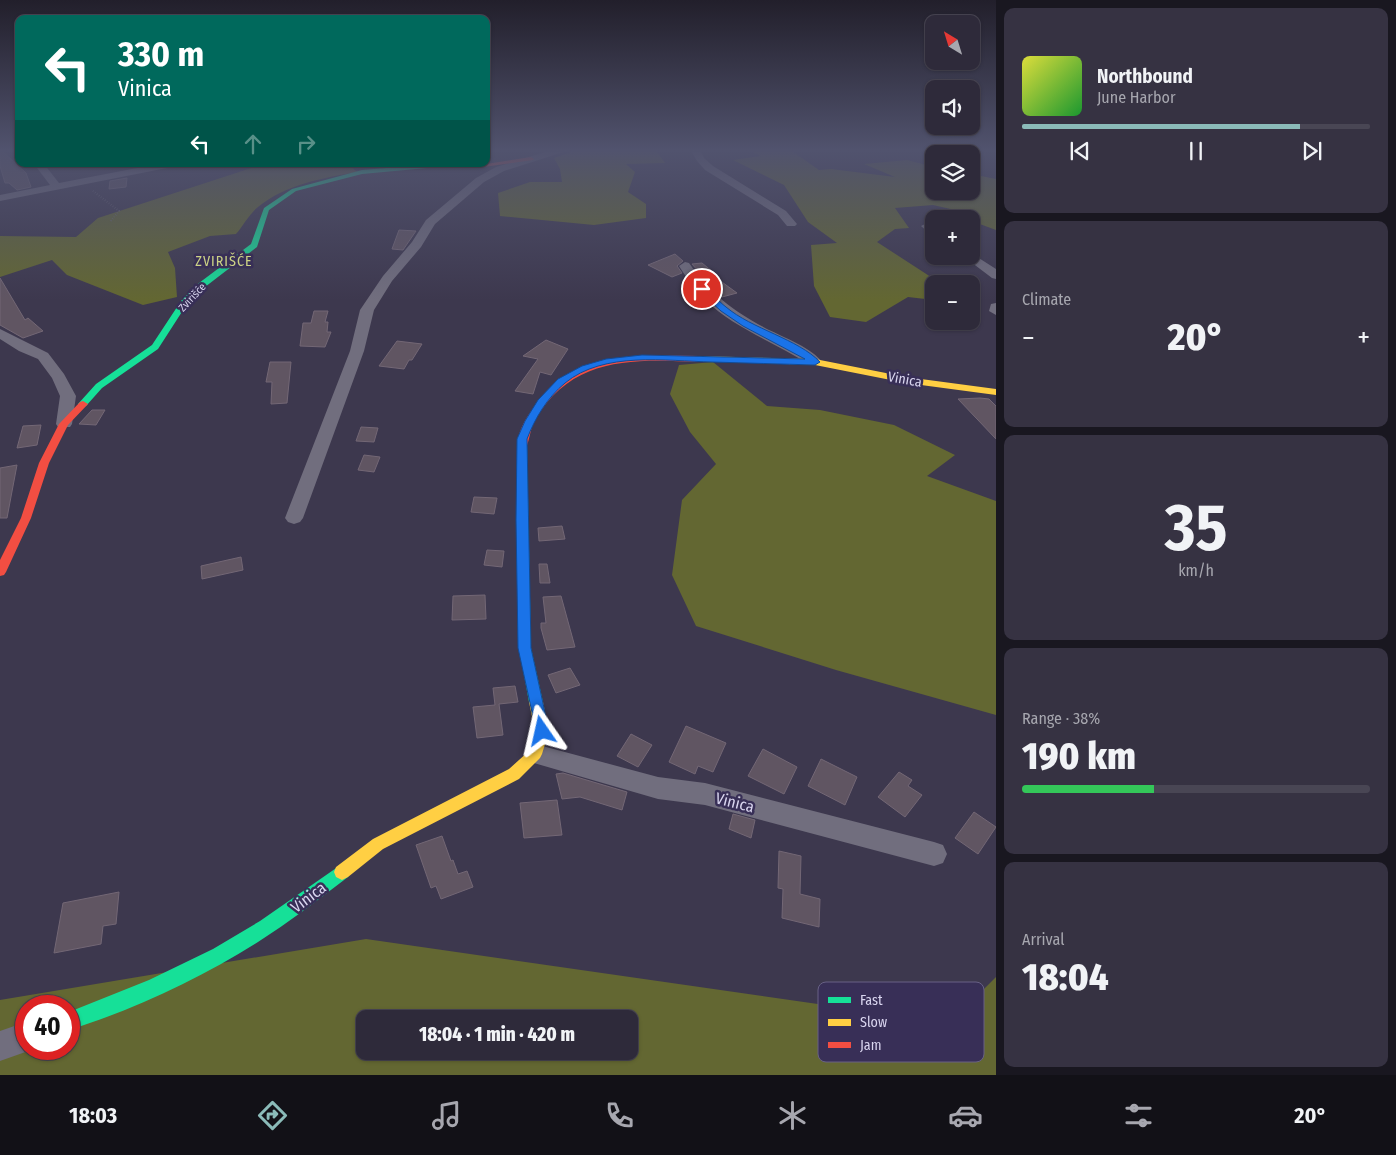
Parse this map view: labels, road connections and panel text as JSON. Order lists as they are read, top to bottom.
{
  "streets": {
    "street": ["Zvirišće", "Vinica"]
  },
  "districts": ["ZVIRIŠĆE"],
  "legend": ["Fast", "Slow", "Jam"],
  "north": "top left",
  "page": {
    "map_buttons": ["+", "−"],
    "turn": ["330 m", "Vinica"],
    "song": ["Northbound", "June Harbor"],
    "tile": [
      "Climate",
      ["35", "km/h"],
      ["Range · 38%", "190 km"],
      ["Arrival", "18:04"]
    ],
    "heat": ["−", "20°", "+"],
    "limit": "40",
    "trip": "18:04 · 1 min · 420 m",
    "tabs": ["18:03", "20°"]
  }
}
